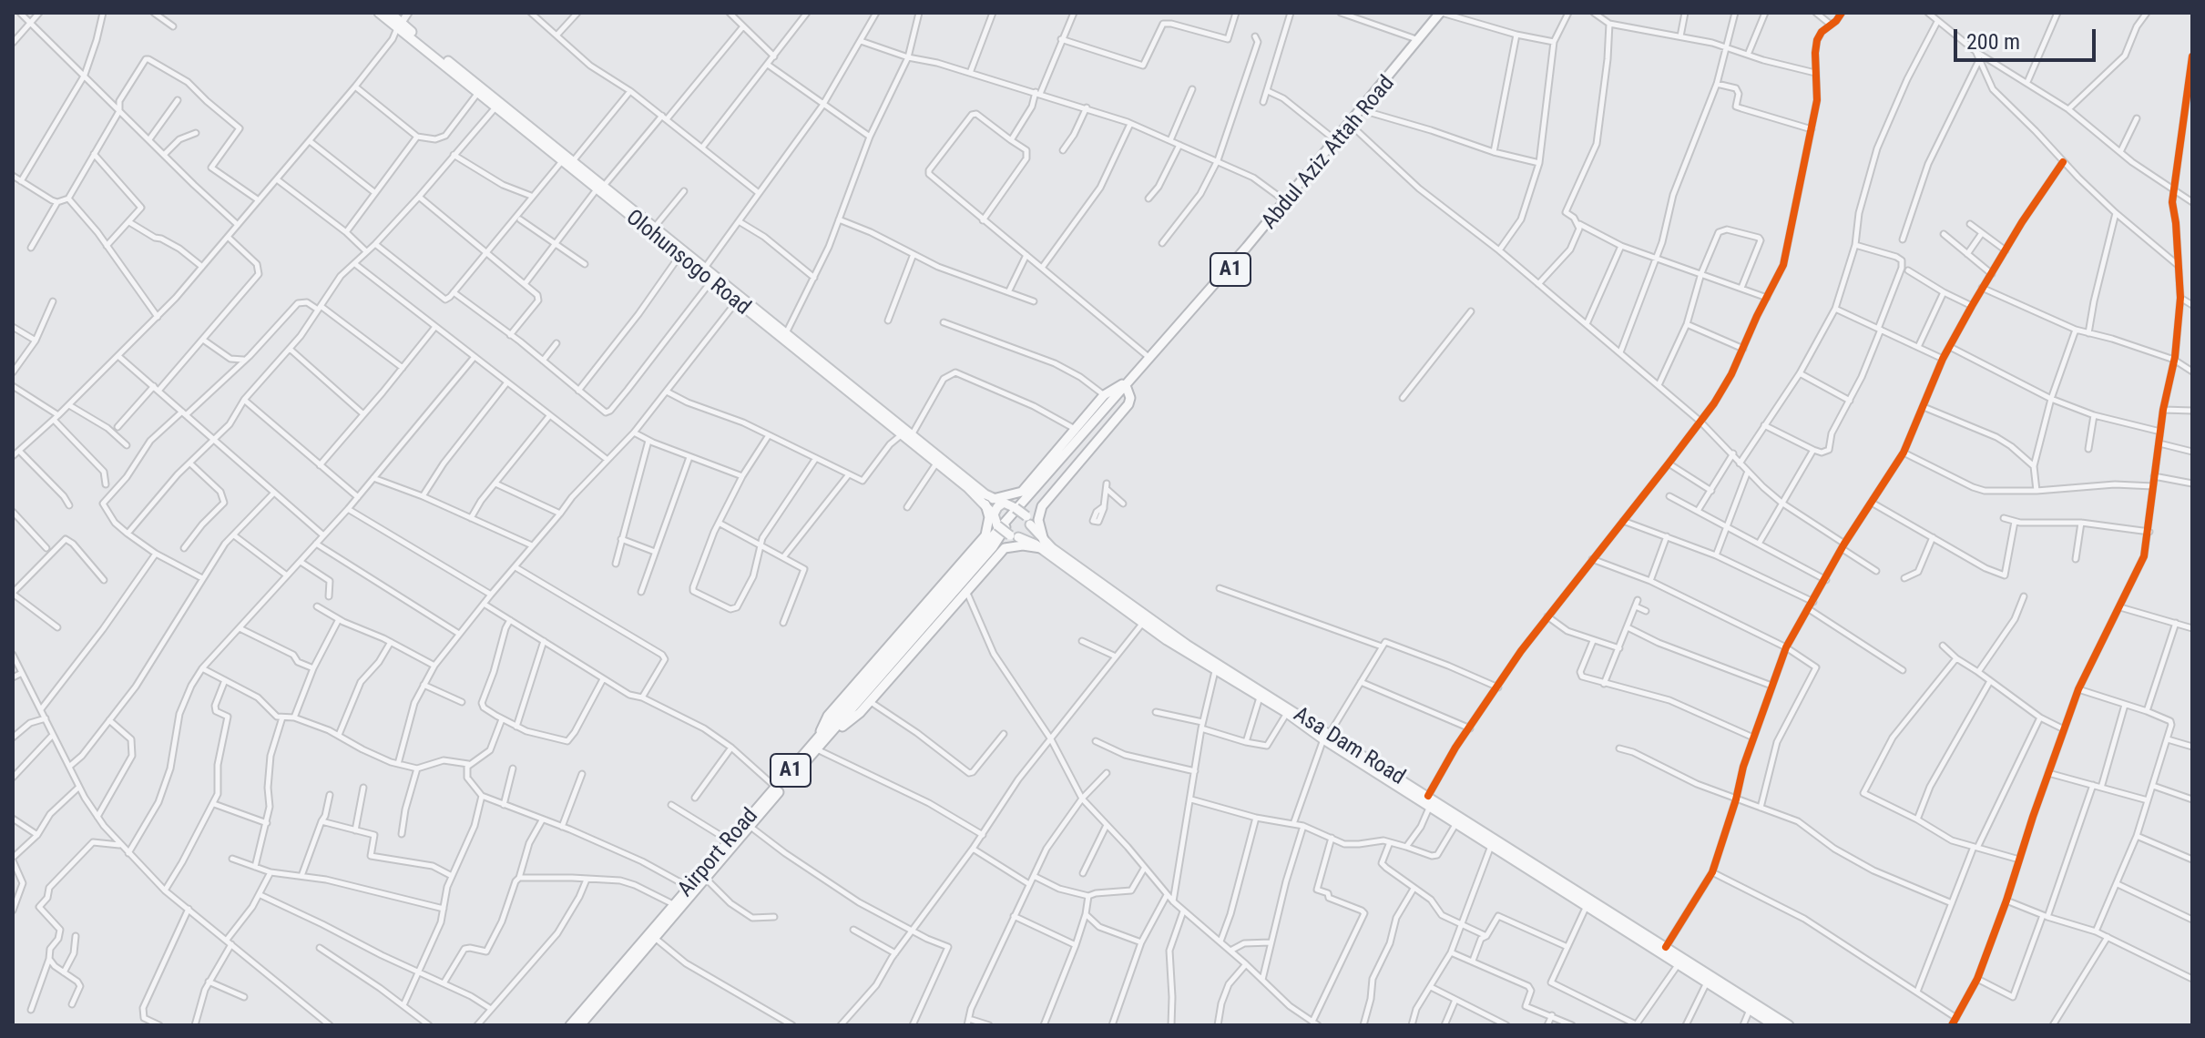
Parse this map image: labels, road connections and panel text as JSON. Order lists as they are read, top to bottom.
{
  "streets": {
    "main road": [
      "Abdul Aziz Attah Road",
      "Olohunsogo Road",
      "A1",
      "Asa Dam Road",
      "Airport Road"
    ]
  },
  "crossings": [
    ["Abdul Aziz Attah Road", "Olohunsogo Road"],
    ["Abdul Aziz Attah Road", "Airport Road"],
    ["Olohunsogo Road", "Asa Dam Road"],
    ["Olohunsogo Road", "Airport Road"]
  ],
  "scale_bar": "200 m"
}
